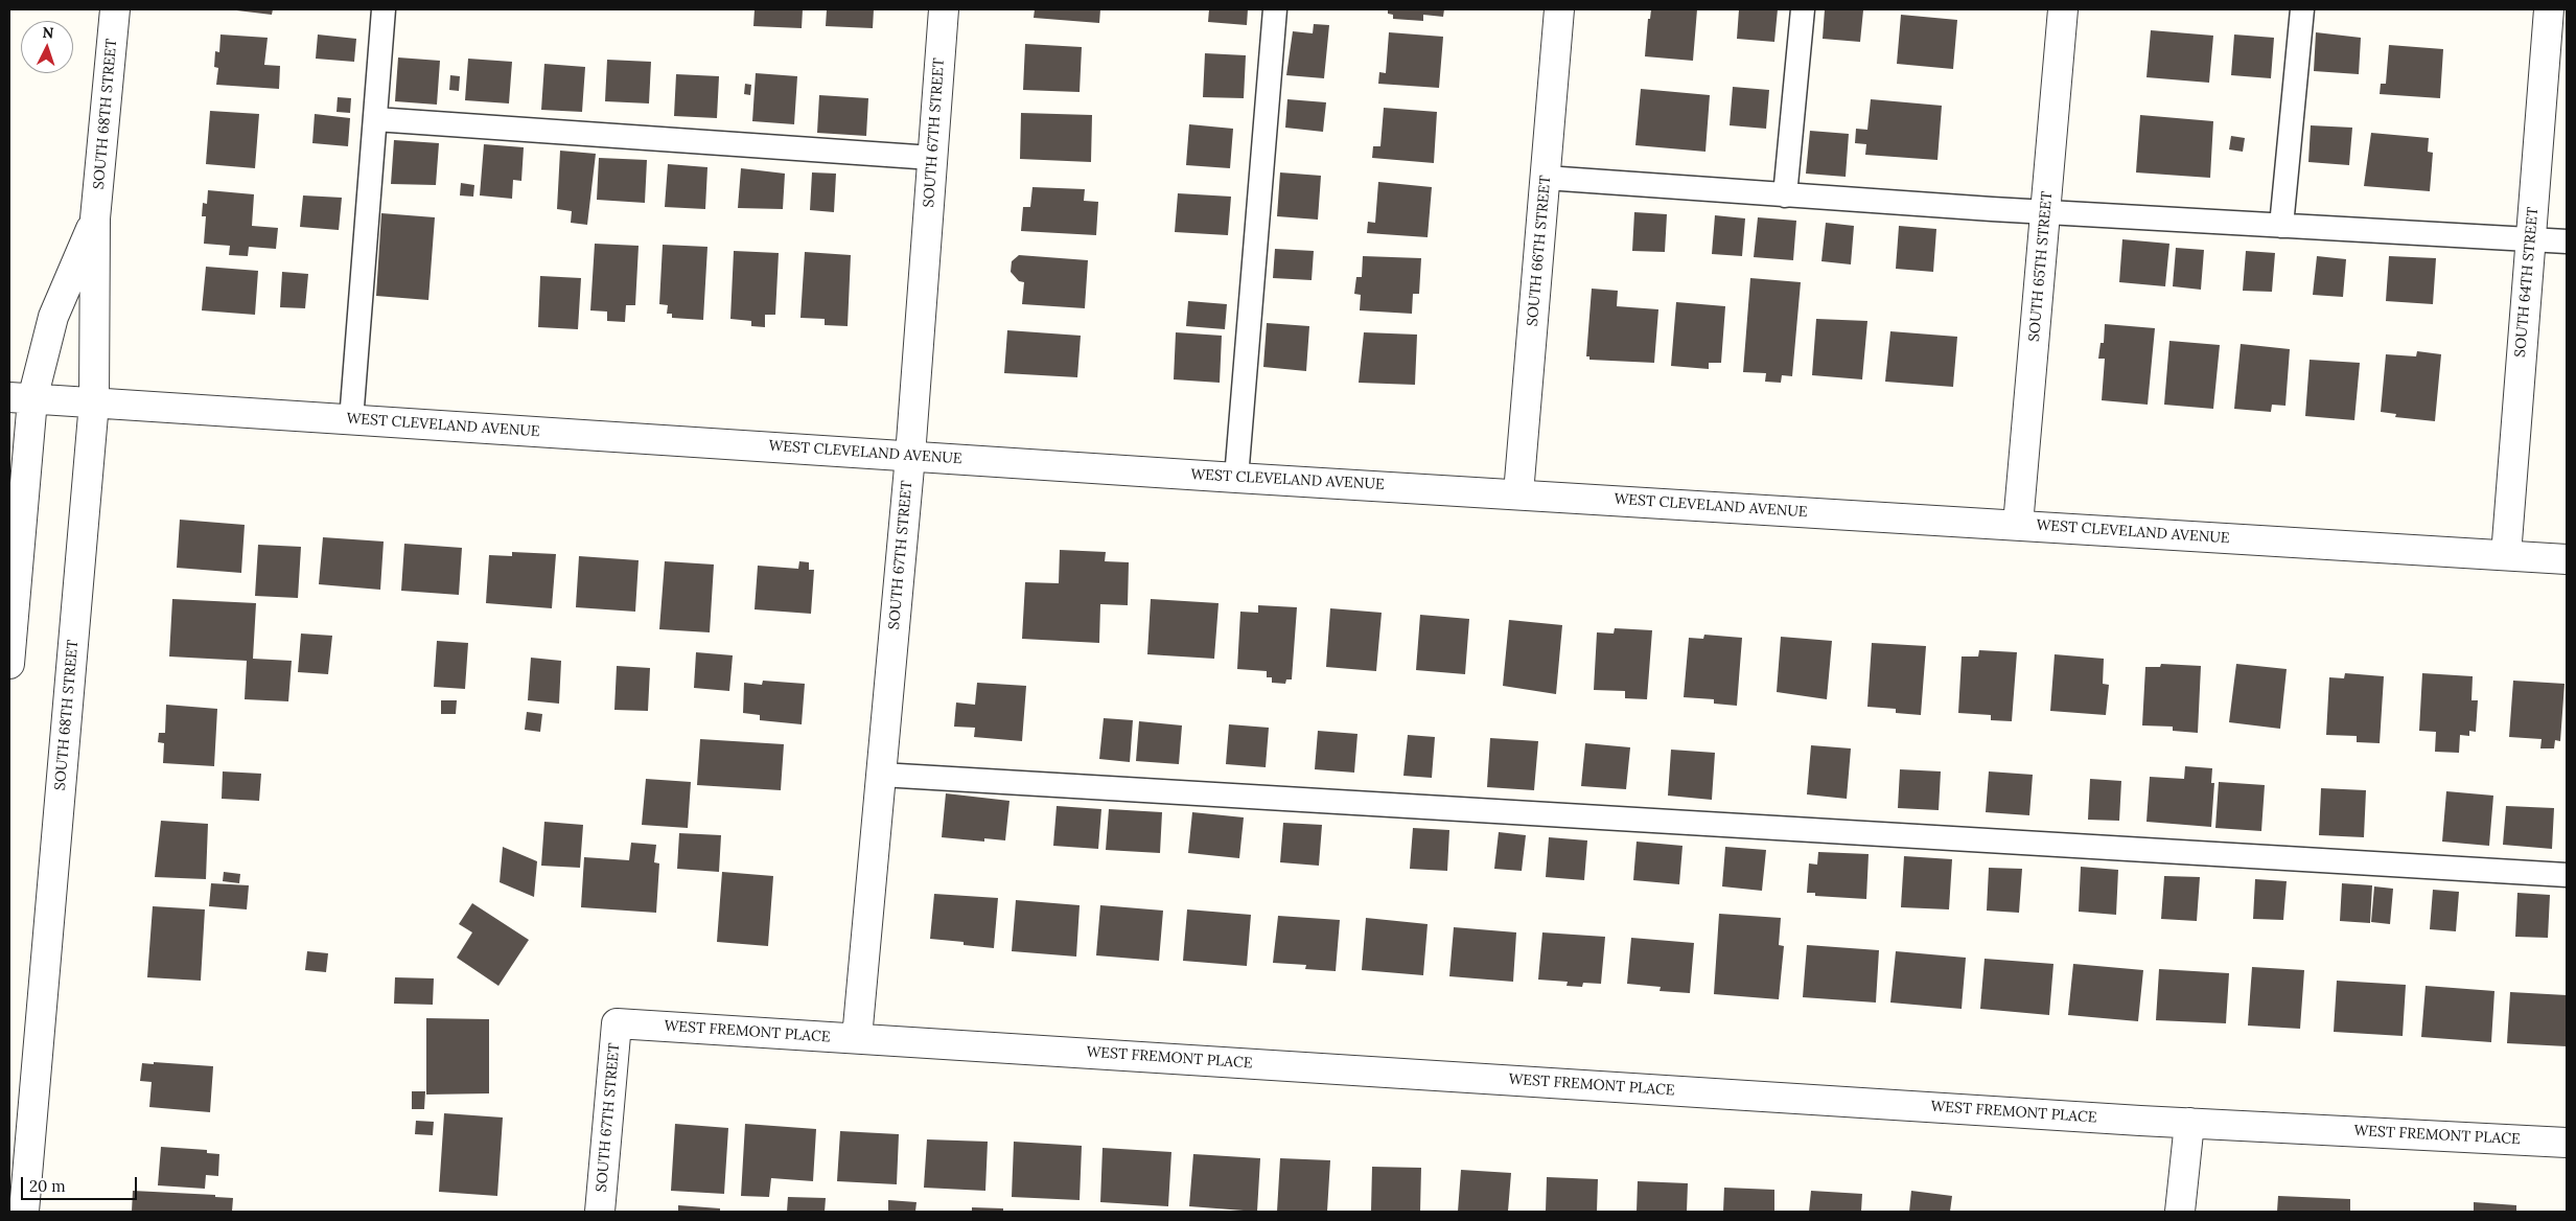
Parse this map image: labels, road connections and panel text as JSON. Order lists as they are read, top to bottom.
{
  "streets": {
    "street": [
      "SOUTH 68TH STREET",
      "SOUTH 67TH STREET",
      "SOUTH 66TH STREET",
      "SOUTH 65TH STREET",
      "SOUTH 64TH STREET",
      "WEST CLEVELAND AVENUE",
      "WEST FREMONT PLACE"
    ]
  },
  "crossings": [
    ["SOUTH 68TH STREET", "WEST CLEVELAND AVENUE"],
    ["SOUTH 67TH STREET", "WEST CLEVELAND AVENUE"],
    ["SOUTH 67TH STREET", "WEST FREMONT PLACE"],
    ["SOUTH 66TH STREET", "WEST CLEVELAND AVENUE"],
    ["SOUTH 65TH STREET", "WEST CLEVELAND AVENUE"],
    ["SOUTH 64TH STREET", "WEST CLEVELAND AVENUE"]
  ],
  "scale_bar": "20 m",
  "north": "top"
}
